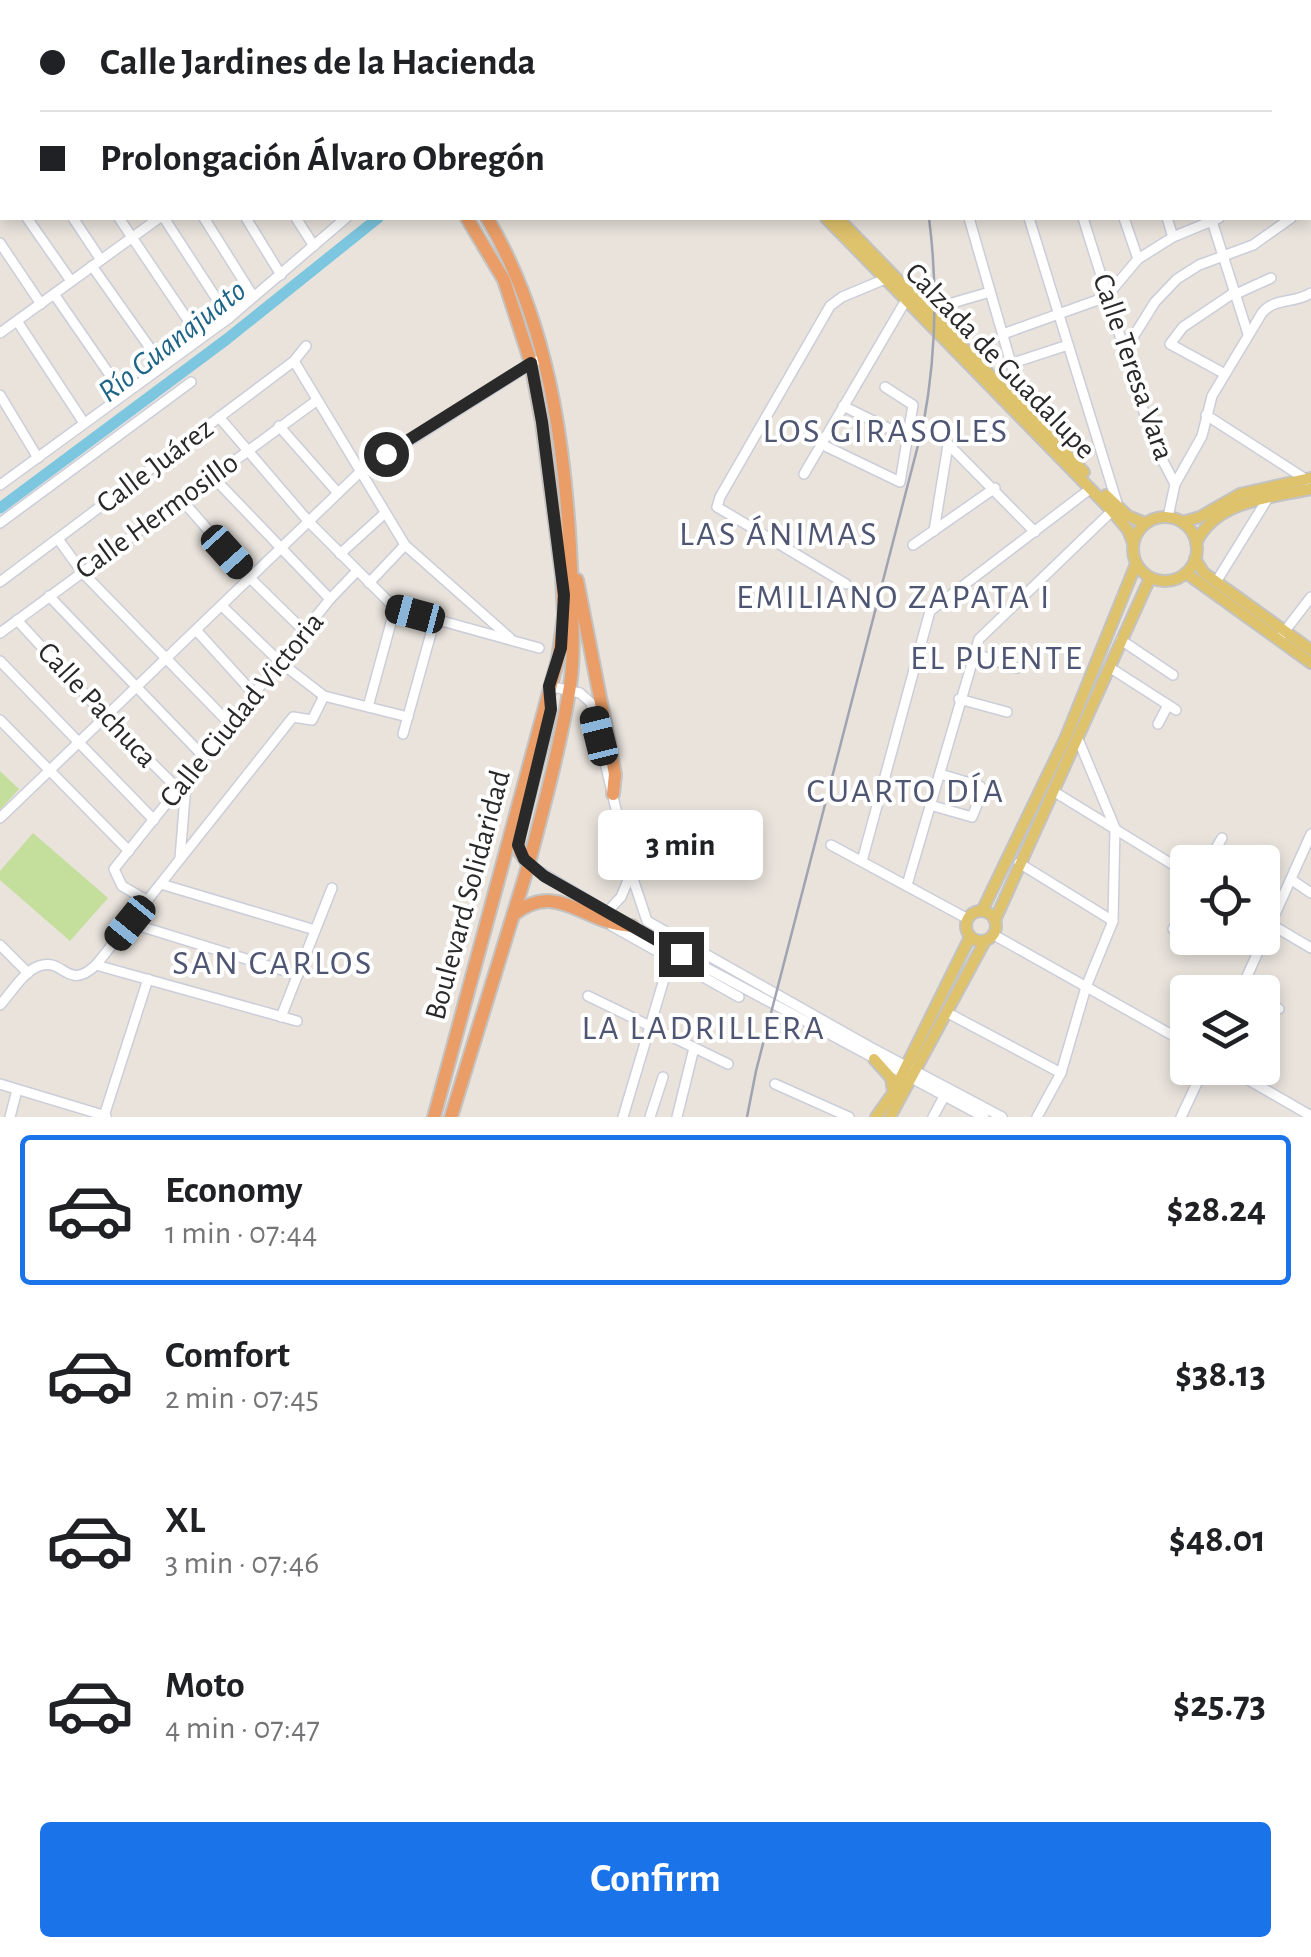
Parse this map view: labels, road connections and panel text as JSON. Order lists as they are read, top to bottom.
{
  "streets": {
    "highway": ["Boulevard Solidaridad"],
    "main road": ["Calzada de Guadalupe"],
    "street": [
      "Calle Teresa Vara",
      "Calle Juárez",
      "Calle Hermosillo",
      "Calle Pachuca",
      "Calle Ciudad Victoria"
    ]
  },
  "crossings": [
    ["Calzada de Guadalupe", "Calle Teresa Vara"],
    ["Calle Hermosillo", "Calle Pachuca"],
    ["Calle Pachuca", "Calle Ciudad Victoria"]
  ],
  "districts": [
    "LOS GIRASOLES",
    "LAS ÁNIMAS",
    "EMILIANO ZAPATA I",
    "EL PUENTE",
    "CUARTO DÍA",
    "SAN CARLOS",
    "LA LADRILLERA"
  ],
  "water": ["Río Guanajuato"],
  "page": {
    "banner": ["Calle Jardines de la Hacienda", "Prolongación Álvaro Obregón"],
    "bubble": "3 min",
    "list": [
      {
        "name": "Economy",
        "note": "1 min · 07:44",
        "value": "$28.24"
      },
      {
        "name": "Comfort",
        "note": "2 min · 07:45",
        "value": "$38.13"
      },
      {
        "name": "XL",
        "note": "3 min · 07:46",
        "value": "$48.01"
      },
      {
        "name": "Moto",
        "note": "4 min · 07:47",
        "value": "$25.73"
      }
    ],
    "buttons": "Confirm"
  }
}
